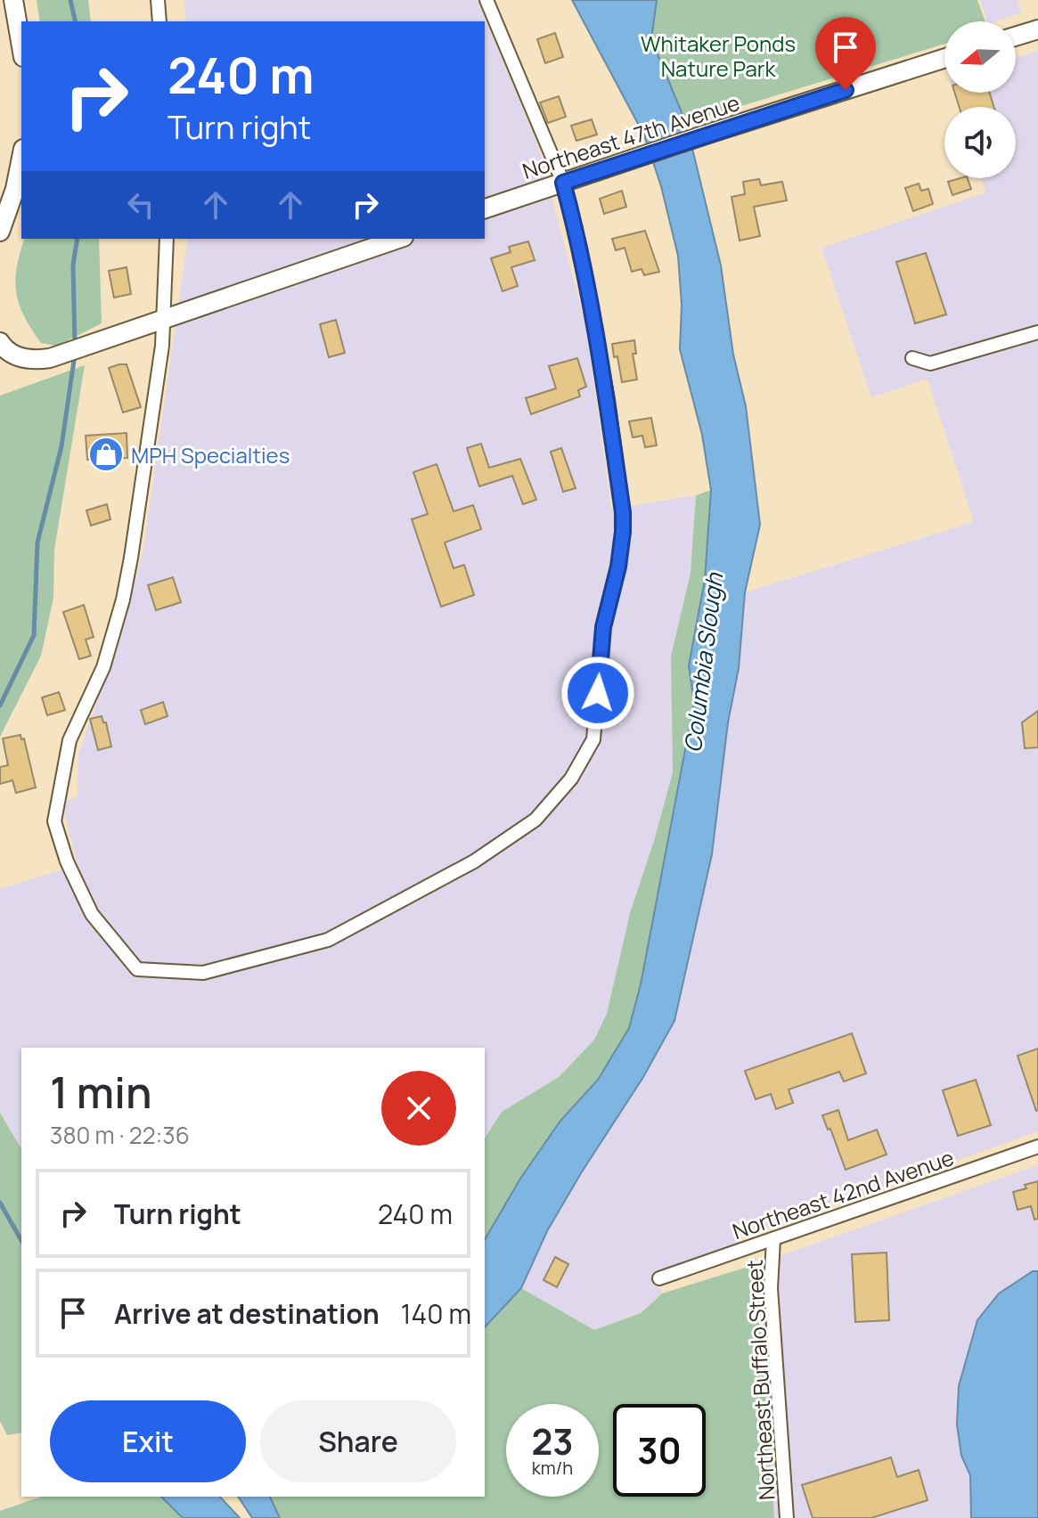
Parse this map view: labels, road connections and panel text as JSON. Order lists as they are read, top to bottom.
{
  "streets": {
    "street": ["Northeast 47th Avenue", "Northeast 42nd Avenue", "Northeast Buffalo Street"]
  },
  "crossings": [
    ["Northeast 42nd Avenue", "Northeast Buffalo Street"]
  ],
  "water": ["Columbia Slough"],
  "parks": ["Whitaker Ponds Nature Park"],
  "places": {
    "shop": ["MPH Specialties"]
  },
  "north": "left",
  "page": {
    "turn": ["240 m", "Turn right"],
    "heading": ["1 min", "380 m · 22:36"],
    "list": [
      {
        "name": "Turn right",
        "value": "240 m"
      },
      {
        "name": "Arrive at destination",
        "value": "140 m"
      }
    ],
    "buttons": ["Exit", "Share"],
    "speed": "23 km/h",
    "limit": "30"
  }
}
